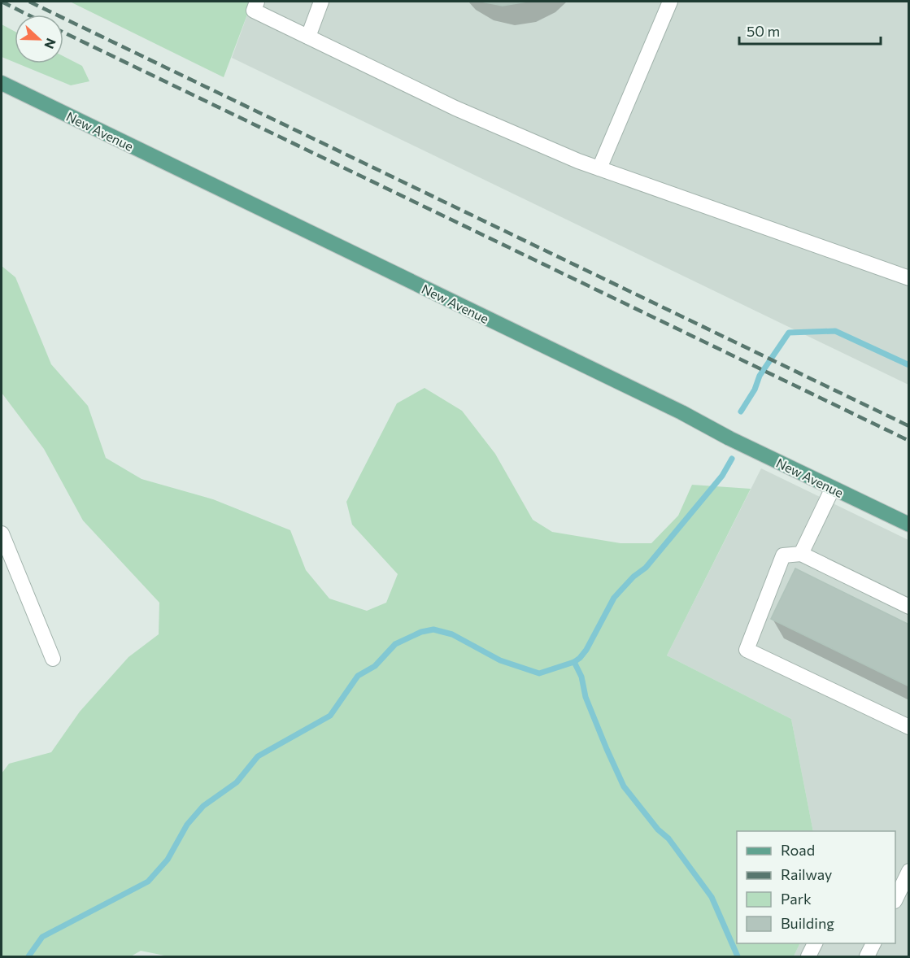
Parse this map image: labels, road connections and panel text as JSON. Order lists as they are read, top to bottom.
{
  "streets": {
    "main road": ["New Avenue"]
  },
  "legend": [
    "Road",
    "Railway",
    "Park",
    "Building"
  ],
  "scale_bar": "50 m",
  "north": "right"
}
